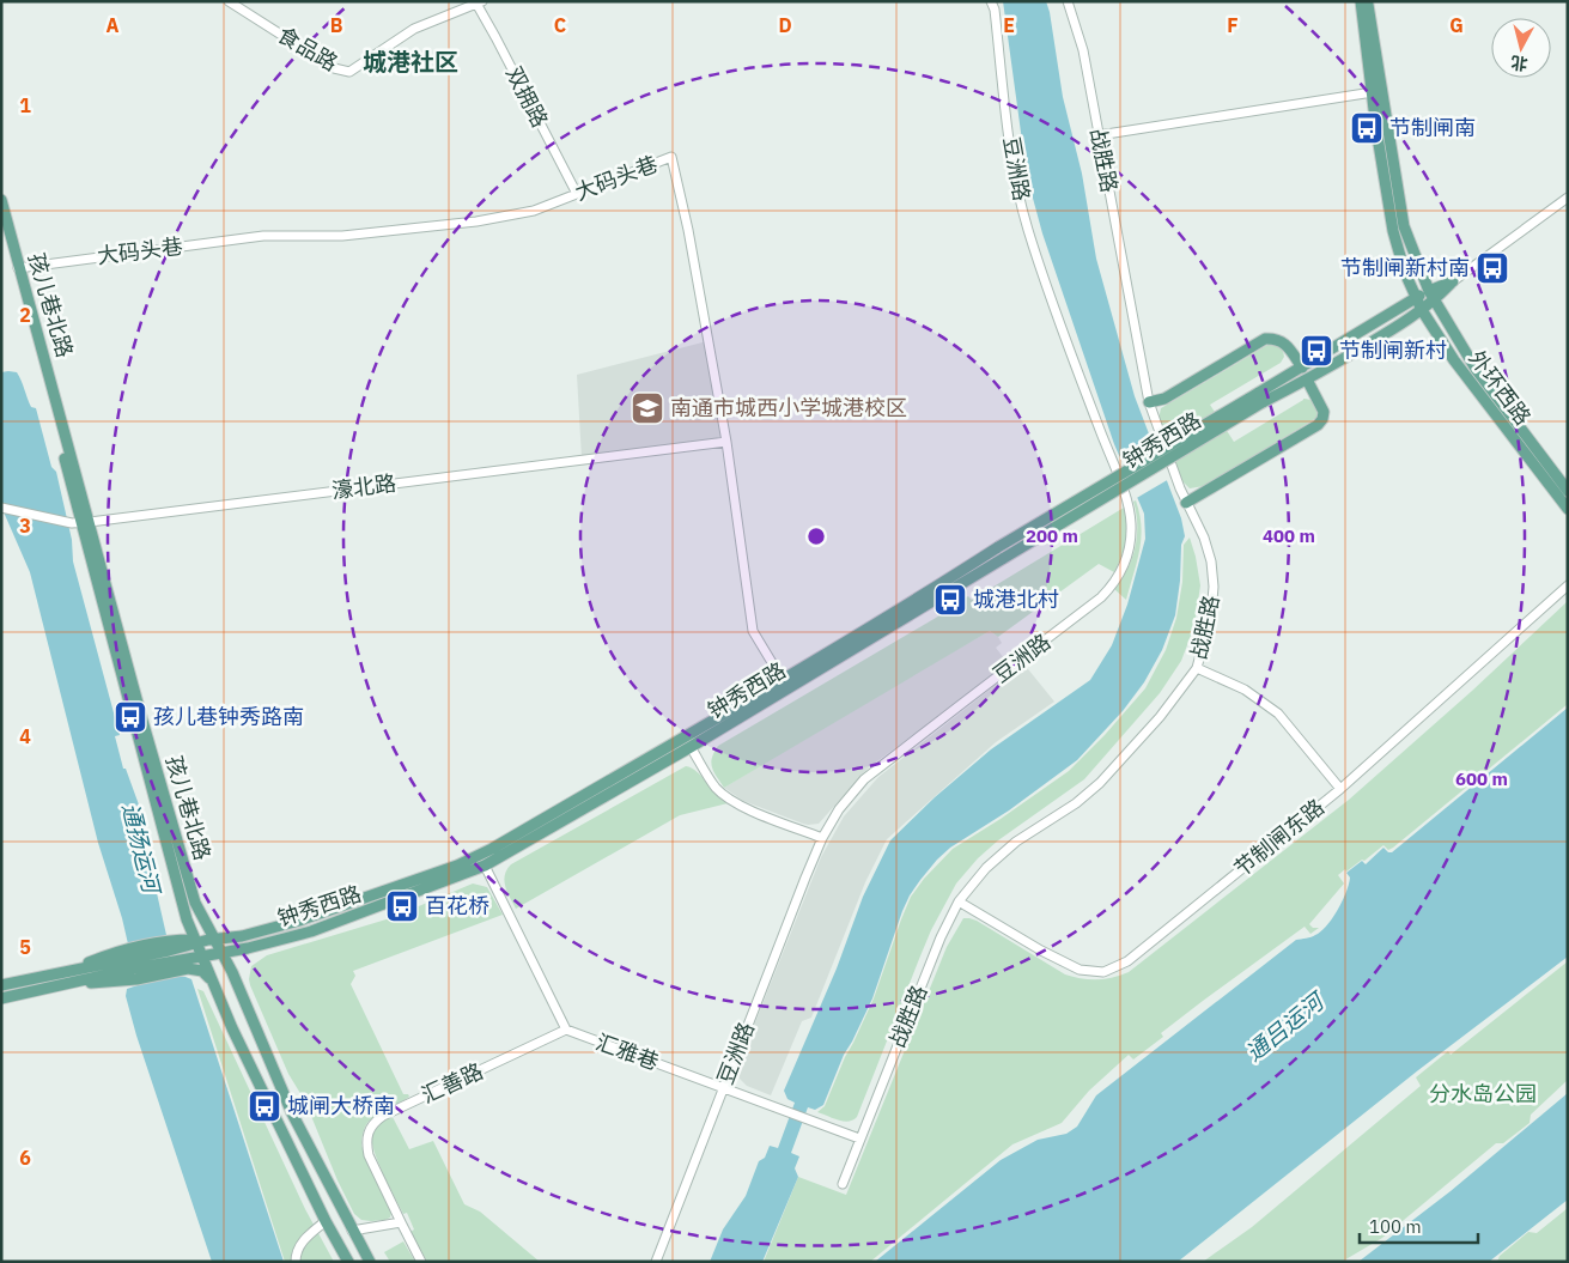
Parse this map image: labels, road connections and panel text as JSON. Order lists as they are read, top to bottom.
{
  "streets": {
    "main road": ["孩儿巷北路", "外环西路", "钟秀西路"],
    "street": [
      "食品路",
      "双拥路",
      "战胜路",
      "豆洲路",
      "大码头巷",
      "濠北路",
      "节制闸东路",
      "汇雅巷",
      "汇善路"
    ]
  },
  "crossings": [
    ["食品路", "双拥路"],
    ["双拥路", "大码头巷"],
    ["战胜路", "节制闸东路"],
    ["战胜路", "汇雅巷"],
    ["豆洲路", "汇雅巷"],
    ["大码头巷", "孩儿巷北路"],
    ["大码头巷", "钟秀西路"],
    ["大码头巷", "濠北路"],
    ["孩儿巷北路", "钟秀西路"],
    ["孩儿巷北路", "濠北路"],
    ["外环西路", "钟秀西路"],
    ["汇雅巷", "汇善路"]
  ],
  "districts": ["城港社区"],
  "water": ["通扬运河", "通吕运河"],
  "parks": ["分水岛公园"],
  "places": {
    "bus stop": [
      "节制闸南",
      "节制闸新村南",
      "节制闸新村",
      "城港北村",
      "孩儿巷钟秀路南",
      "百花桥",
      "城闸大桥南"
    ],
    "school or university": ["南通市城西小学城港校区"]
  },
  "scale_bar": "100 m",
  "north": "bottom",
  "grid": {
    "columns": [
      "A",
      "B",
      "C",
      "D",
      "E",
      "F",
      "G"
    ],
    "rows": [
      "1",
      "2",
      "3",
      "4",
      "5",
      "6"
    ]
  },
  "rings": ["200 m", "400 m", "600 m"]
}
